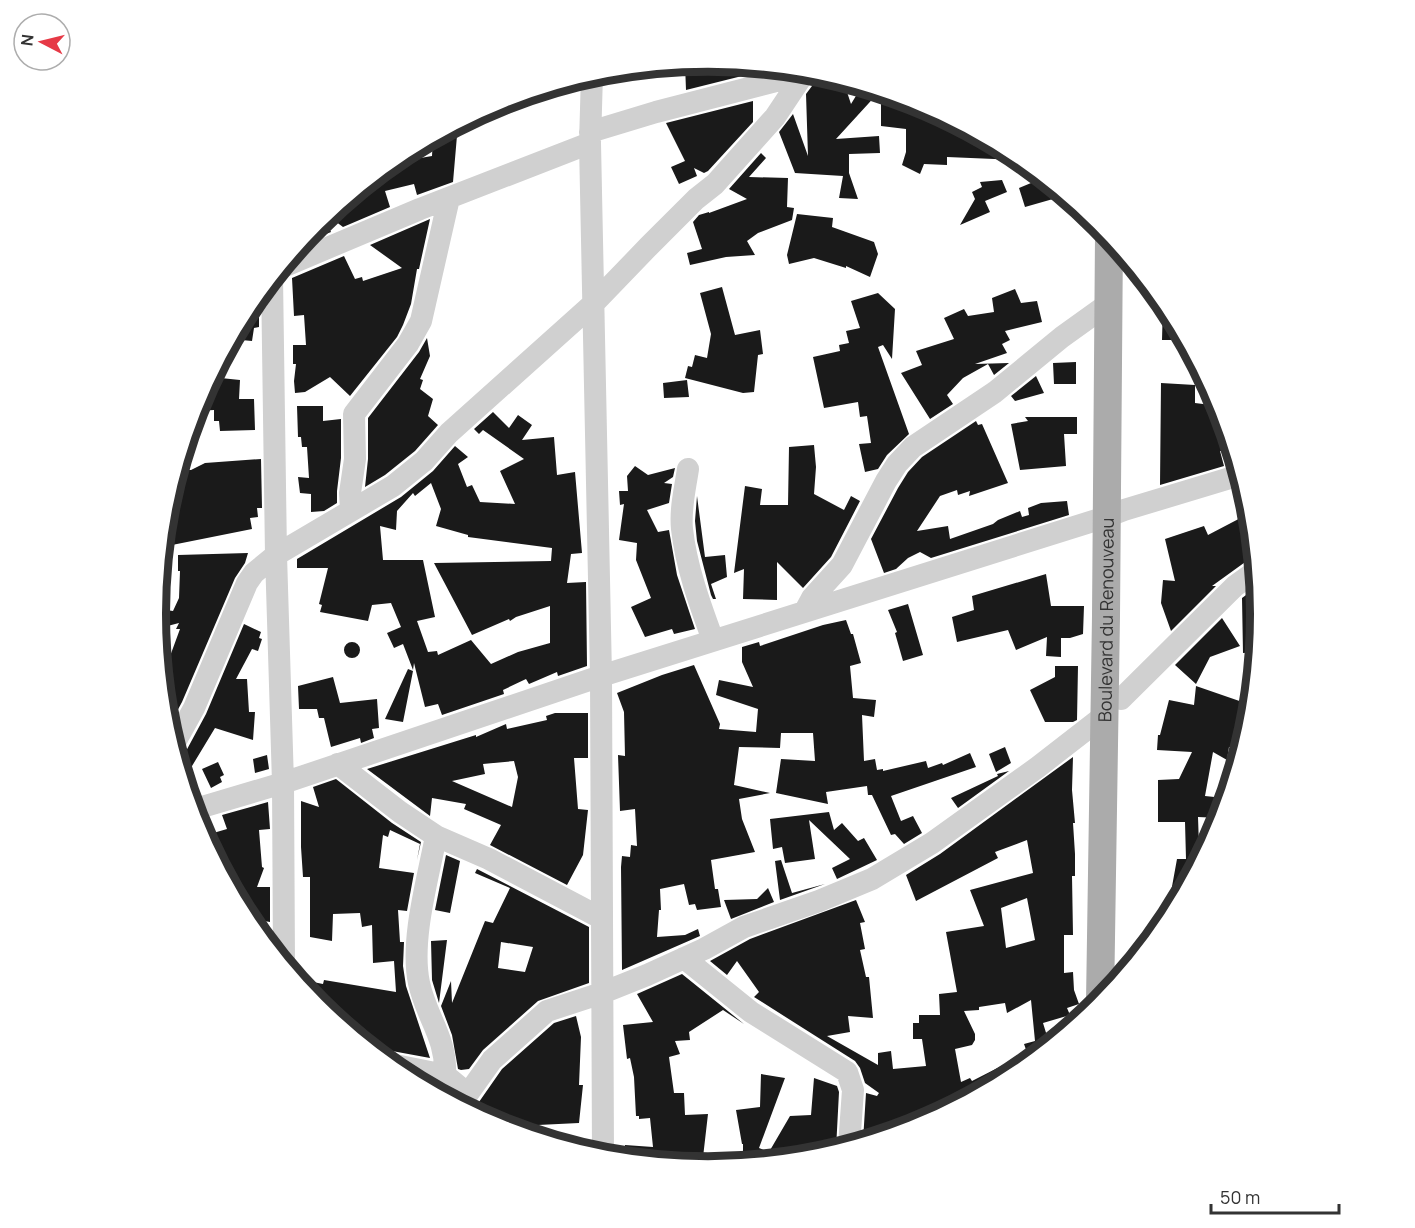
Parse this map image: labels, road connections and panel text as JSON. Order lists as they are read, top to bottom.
{
  "streets": {
    "main road": ["Boulevard du Renouveau"]
  },
  "scale_bar": "50 m",
  "north": "left"
}
